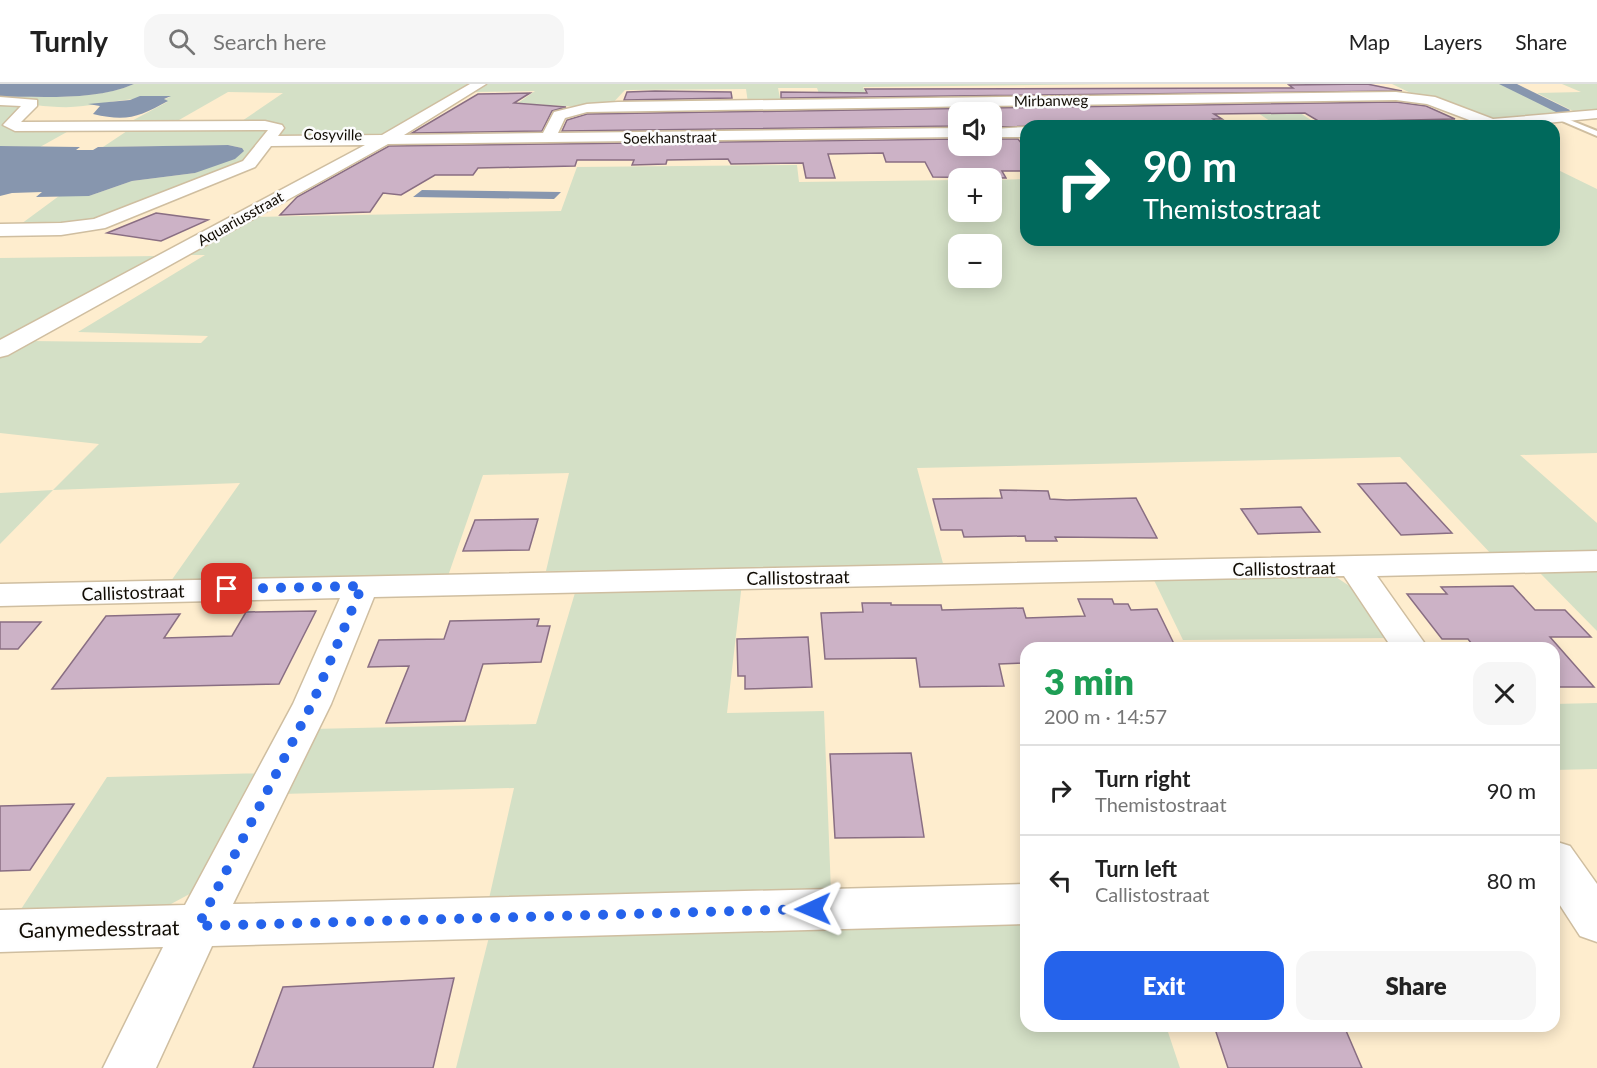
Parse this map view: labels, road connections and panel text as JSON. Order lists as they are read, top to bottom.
{
  "streets": {
    "street": [
      "Mirbanweg",
      "Cosyville",
      "Soekhanstraat",
      "Aquariusstraat",
      "Callistostraat",
      "Ganymedesstraat"
    ]
  },
  "crossings": [
    ["Mirbanweg", "Soekhanstraat"],
    ["Cosyville", "Soekhanstraat"],
    ["Cosyville", "Aquariusstraat"],
    ["Soekhanstraat", "Aquariusstraat"]
  ],
  "page": {
    "header": "Turnly",
    "search": "Search here",
    "nav": ["Map", "Layers", "Share"],
    "map_buttons": ["+", "−"],
    "turn": ["90 m", "Themistostraat"],
    "heading": ["3 min", "200 m · 14:57"],
    "list": [
      {
        "name": "Turn right",
        "note": "Themistostraat",
        "value": "90 m"
      },
      {
        "name": "Turn left",
        "note": "Callistostraat",
        "value": "80 m"
      }
    ],
    "buttons": ["Exit", "Share"]
  }
}
